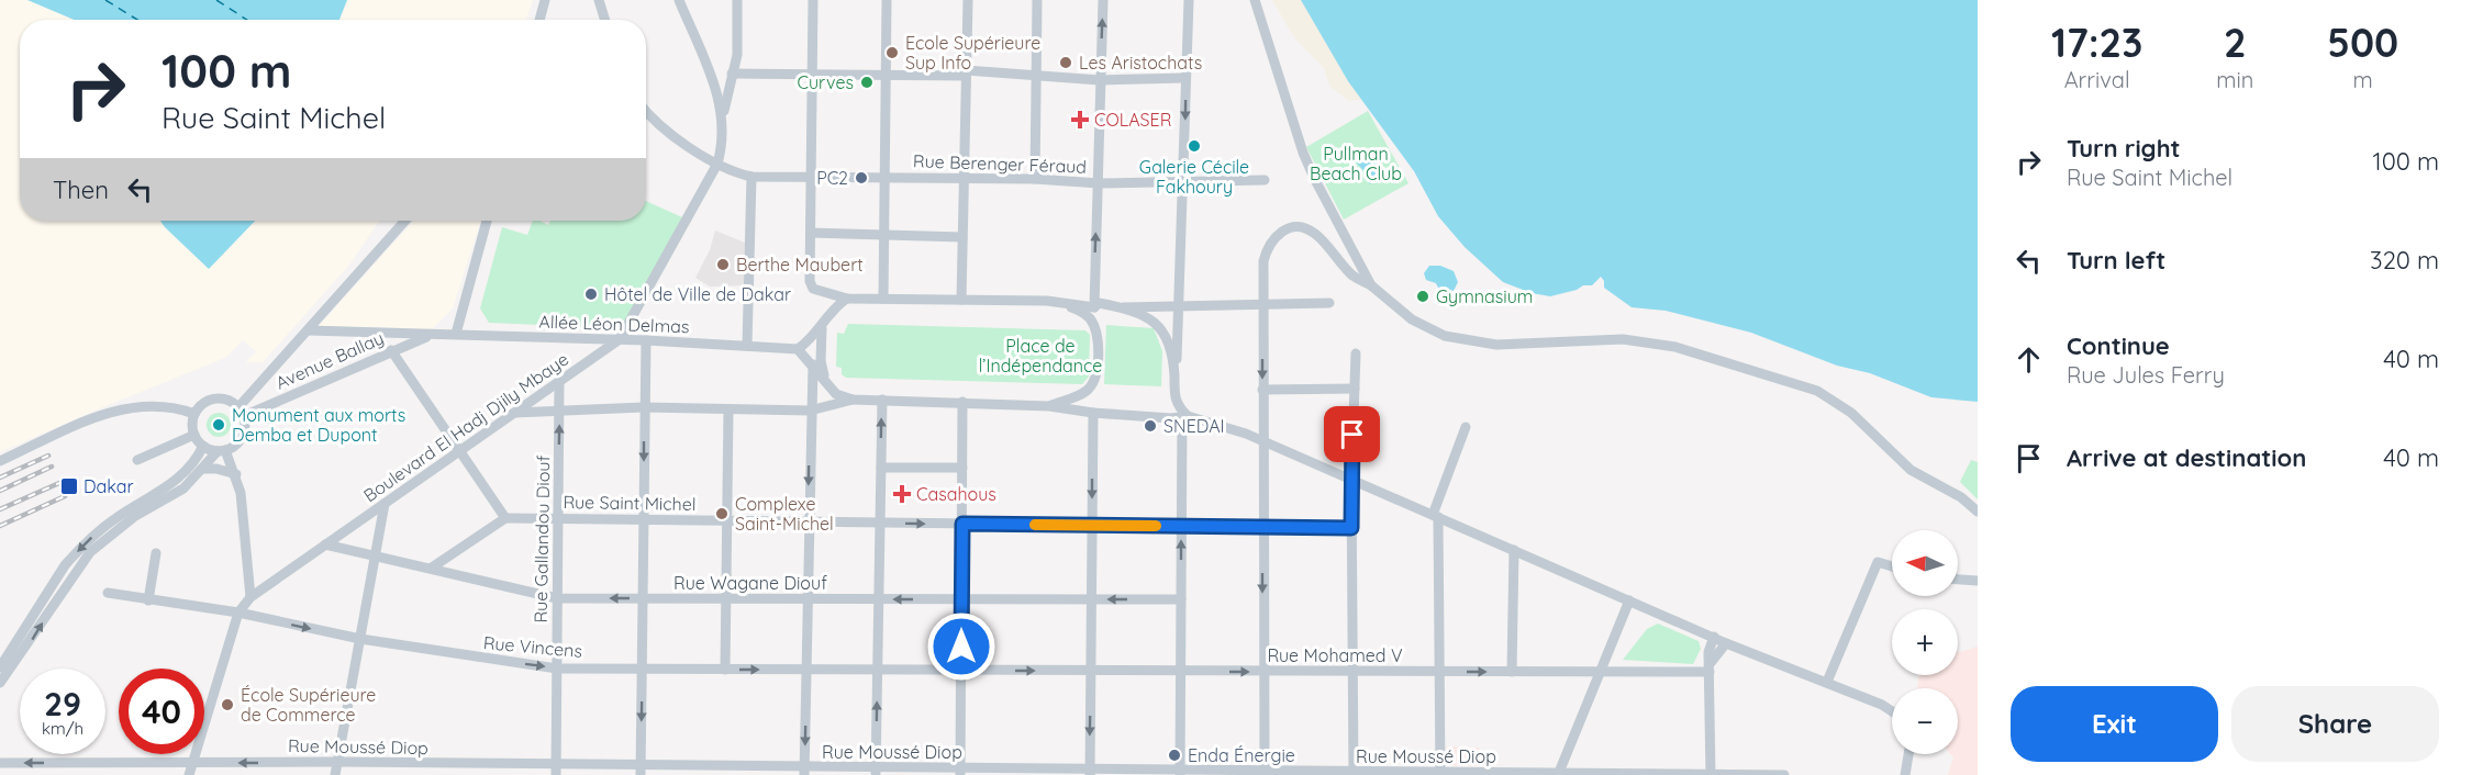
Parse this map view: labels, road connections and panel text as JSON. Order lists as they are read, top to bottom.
{
  "streets": {
    "street": [
      "Rue Berenger Féraud",
      "Allée Léon Delmas",
      "Avenue Ballay",
      "Boulevard El Hadj Djily Mbaye",
      "Rue Saint Michel",
      "Rue Gallandou Diouf",
      "Rue Wagane Diouf",
      "Rue Vincens",
      "Rue Mohamed V",
      "Rue Moussé Diop"
    ]
  },
  "crossings": [
    ["Rue Berenger Féraud", "Boulevard El Hadj Djily Mbaye"],
    ["Allée Léon Delmas", "Avenue Ballay"],
    ["Allée Léon Delmas", "Boulevard El Hadj Djily Mbaye"],
    ["Boulevard El Hadj Djily Mbaye", "Rue Gallandou Diouf"],
    ["Boulevard El Hadj Djily Mbaye", "Rue Wagane Diouf"],
    ["Boulevard El Hadj Djily Mbaye", "Rue Vincens"],
    ["Rue Saint Michel", "Rue Gallandou Diouf"],
    ["Rue Gallandou Diouf", "Rue Wagane Diouf"],
    ["Rue Gallandou Diouf", "Rue Vincens"],
    ["Rue Gallandou Diouf", "Rue Moussé Diop"],
    ["Rue Vincens", "Rue Mohamed V"]
  ],
  "one_way": ["Rue Vincens", "Rue Mohamed V"],
  "parks": ["Pullman Beach Club", "Place de l’Indépendance"],
  "places": {
    "other": [
      "Ecole Supérieure Sup Info",
      "Les Aristochats",
      "Curves",
      "Galerie Cécile Fakhoury",
      "PC2",
      "Berthe Maubert",
      "Hôtel de Ville de Dakar",
      "Gymnasium",
      "Monument aux morts Demba et Dupont",
      "SNEDAI",
      "Complexe Saint-Michel",
      "École Supérieure de Commerce",
      "Enda Énergie"
    ],
    "health": ["COLASER", "Casahous"],
    "transit": ["Dakar"]
  },
  "north": "left",
  "page": {
    "eta": [
      "17:23",
      "Arrival",
      "2",
      "min",
      "500",
      "m"
    ],
    "turn": ["100 m", "Rue Saint Michel"],
    "list": [
      {
        "name": "Turn right",
        "note": "Rue Saint Michel",
        "value": "100 m"
      },
      {
        "name": "Turn left",
        "value": "320 m"
      },
      {
        "name": "Continue",
        "note": "Rue Jules Ferry",
        "value": "40 m"
      },
      {
        "name": "Arrive at destination",
        "value": "40 m"
      }
    ],
    "then": "Then",
    "map_buttons": ["+", "−"],
    "speed": "29 km/h",
    "limit": "40",
    "buttons": ["Exit", "Share"]
  }
}
